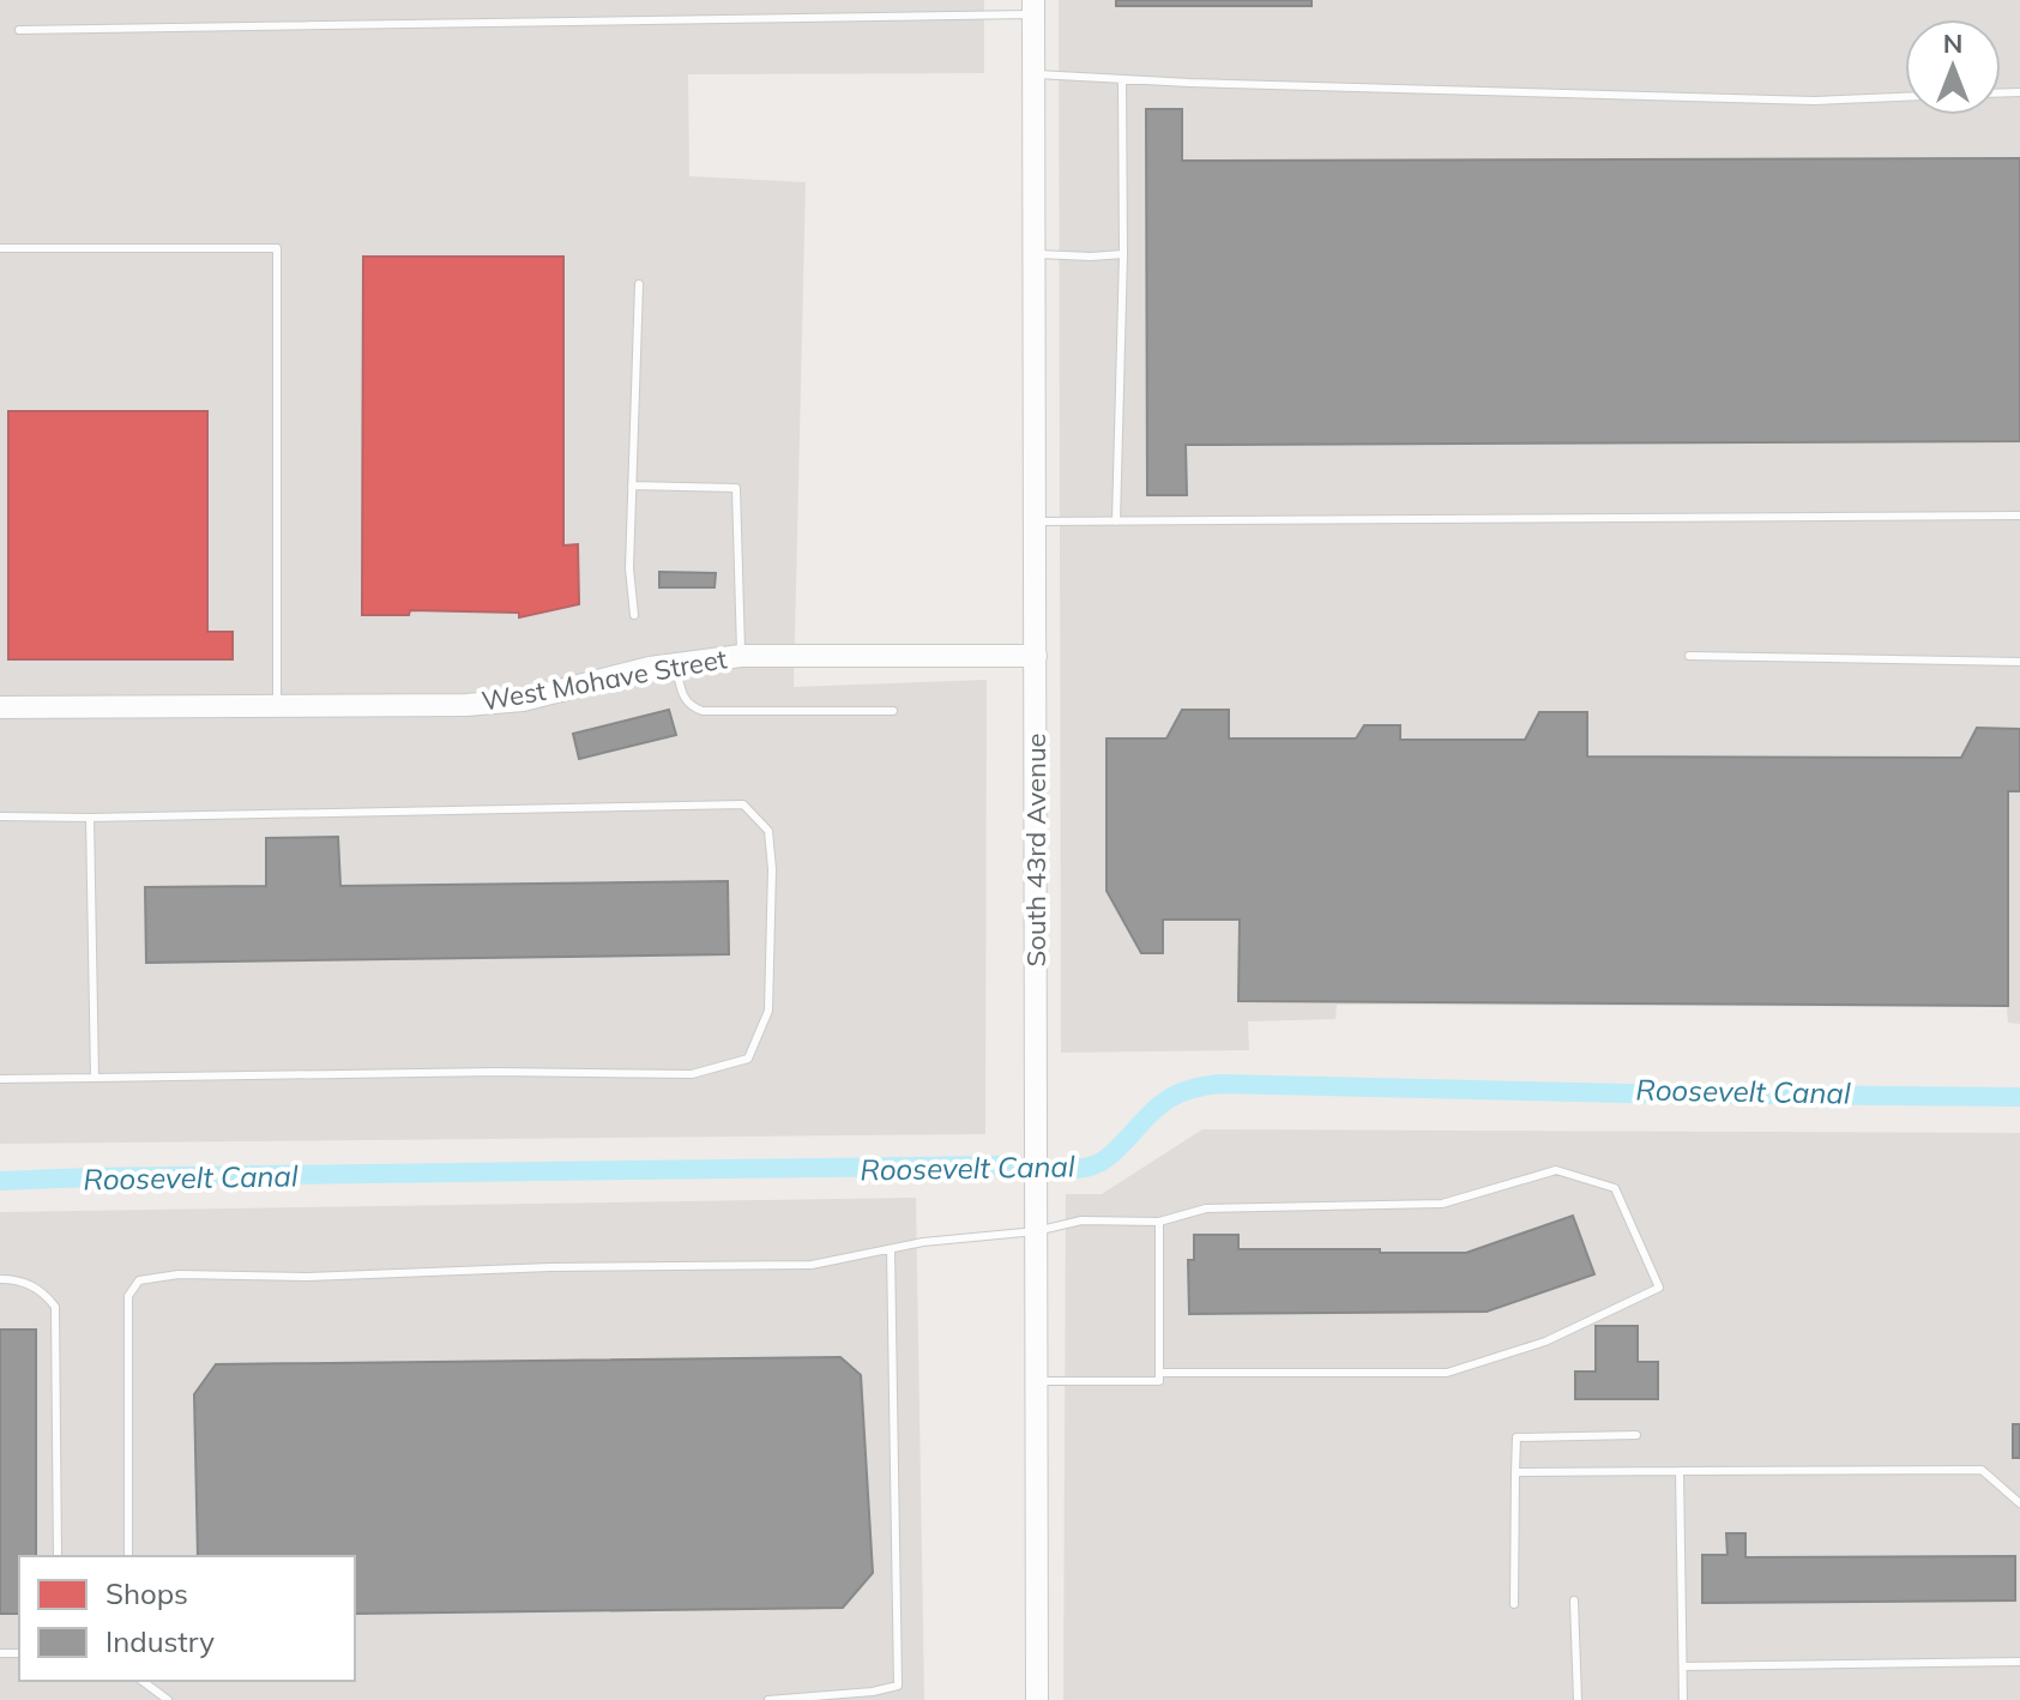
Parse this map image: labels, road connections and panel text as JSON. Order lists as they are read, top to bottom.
{
  "streets": {
    "main road": ["West Mohave Street", "South 43rd Avenue"]
  },
  "crossings": [
    ["West Mohave Street", "South 43rd Avenue"]
  ],
  "water": ["Roosevelt Canal"],
  "legend": ["Shops", "Industry"],
  "north": "top"
}
